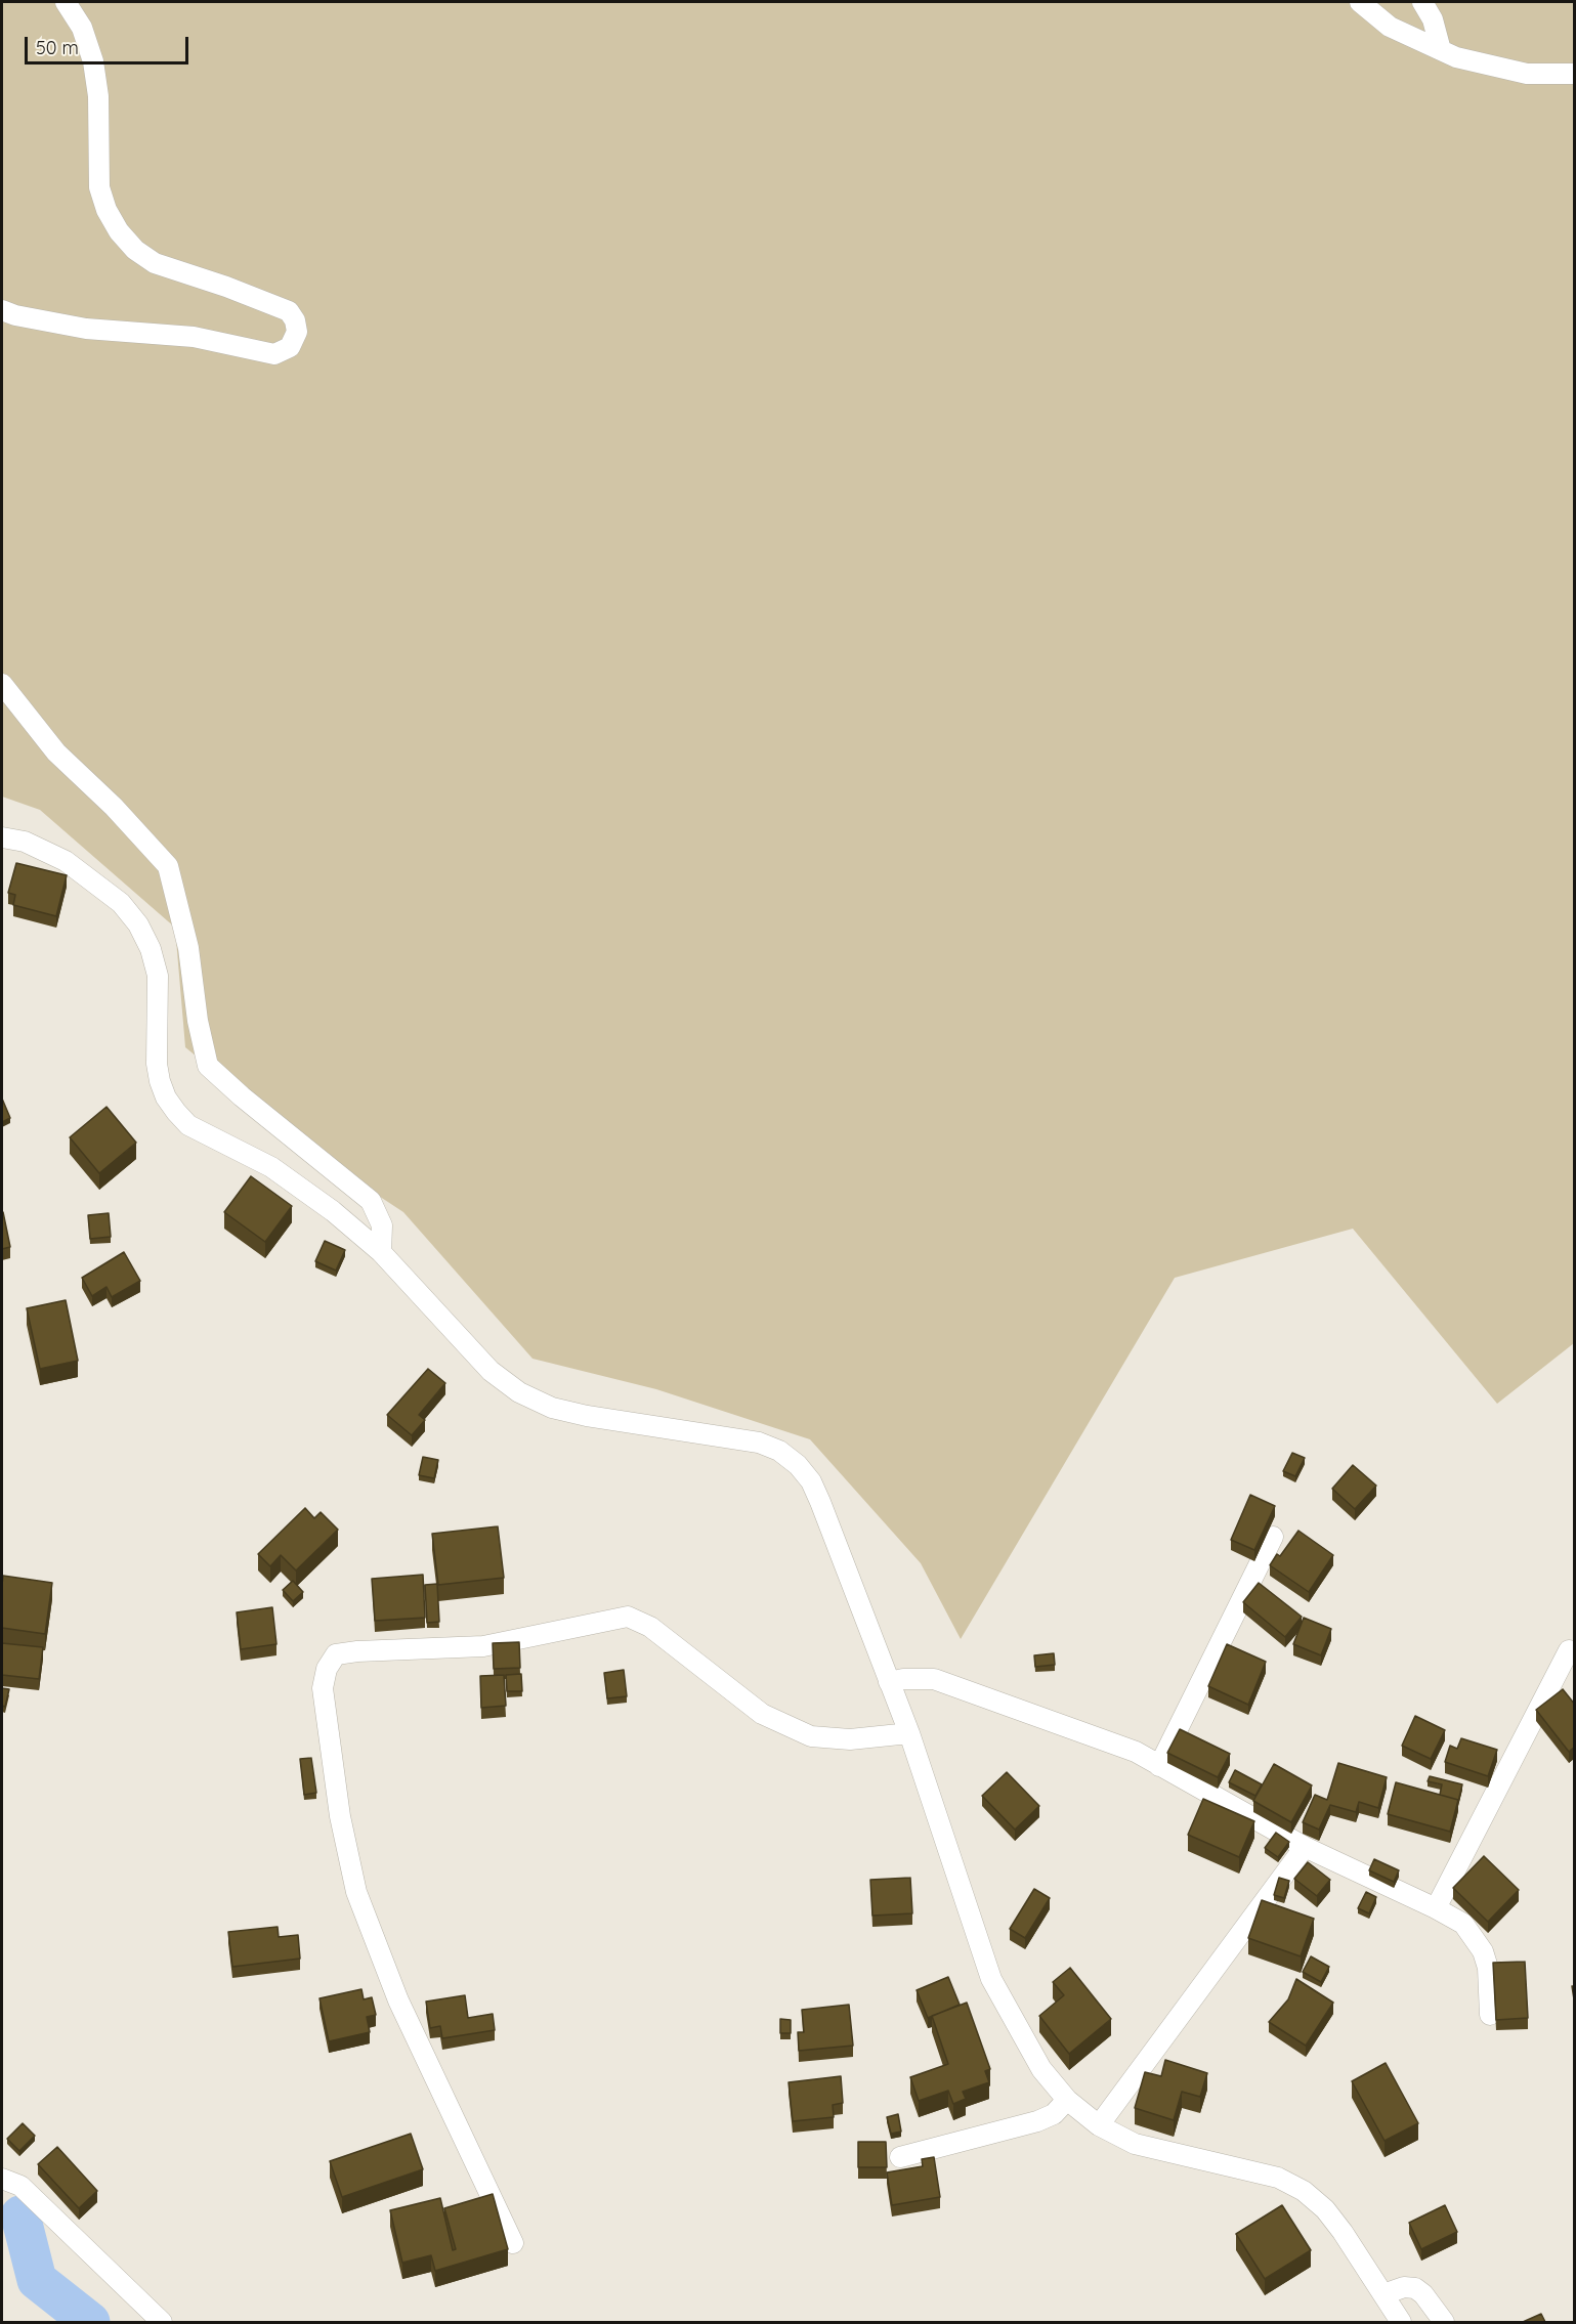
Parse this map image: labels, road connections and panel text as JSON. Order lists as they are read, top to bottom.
{
  "scale_bar": "50 m"
}
